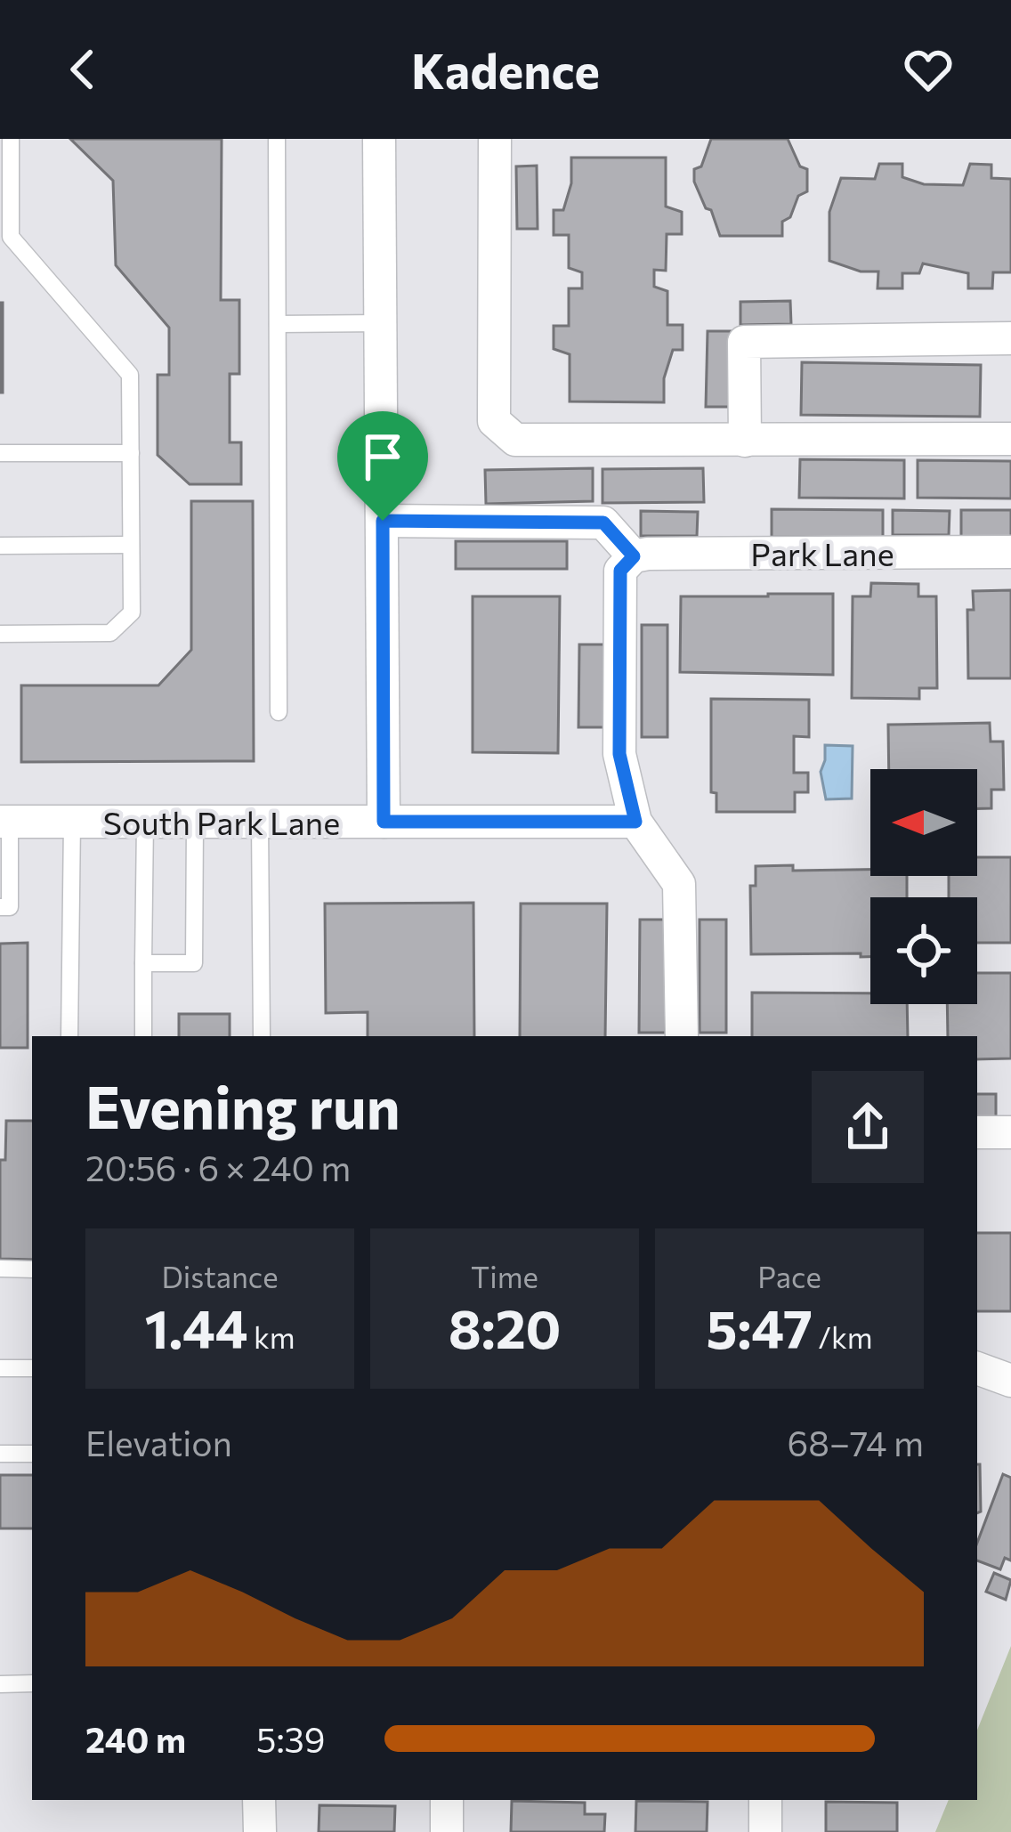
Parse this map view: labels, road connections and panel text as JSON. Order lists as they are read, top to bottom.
{
  "streets": {
    "street": ["Park Lane", "South Park Lane"]
  },
  "north": "left",
  "page": {
    "header": "Kadence",
    "heading": ["Evening run", "20:56 · 6 × 240 m"],
    "stats": [
      ["Distance", "1.44 km"],
      ["Time", "8:20"],
      ["Pace", "5:47 /km"]
    ],
    "chart": ["Elevation", "68–74 m"],
    "list": [
      {
        "name": "240 m",
        "note": "5:39"
      }
    ]
  }
}
